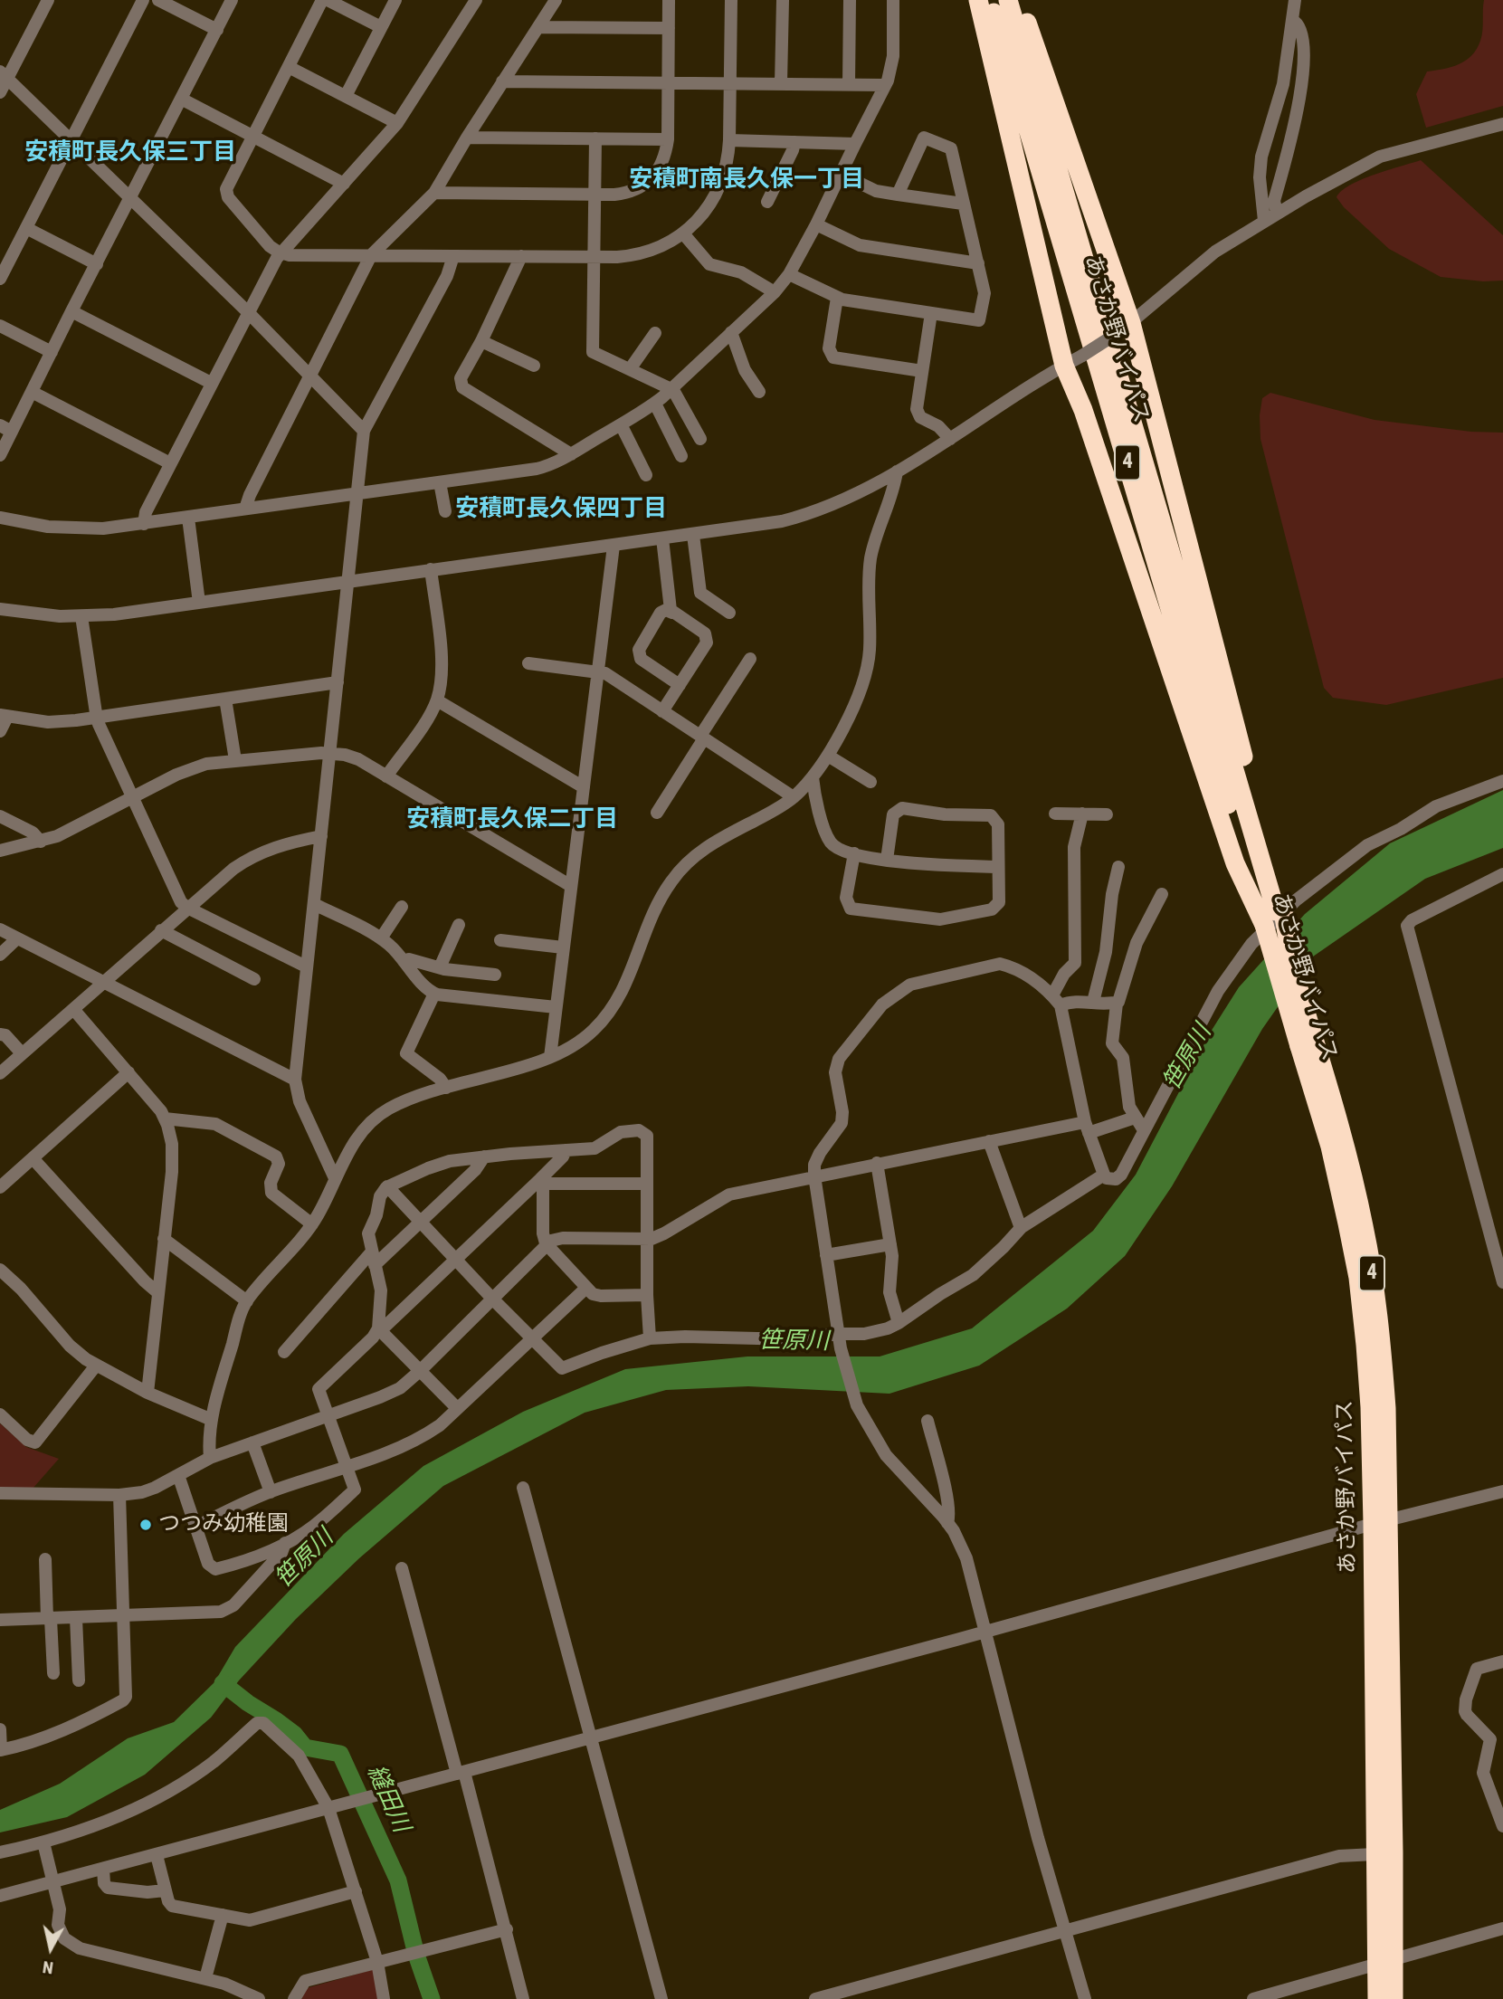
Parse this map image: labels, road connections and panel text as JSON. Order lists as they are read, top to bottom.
{
  "streets": {
    "highway": ["あさか野バイパス", "4"]
  },
  "crossings": [
    ["あさか野バイパス", "4"]
  ],
  "districts": [
    "安積町長久保三丁目",
    "安積町南長久保一丁目",
    "安積町長久保四丁目",
    "安積町長久保二丁目"
  ],
  "water": ["笹原川", "縫田川"],
  "places": ["つつみ幼稚園"],
  "north": "bottom"
}
